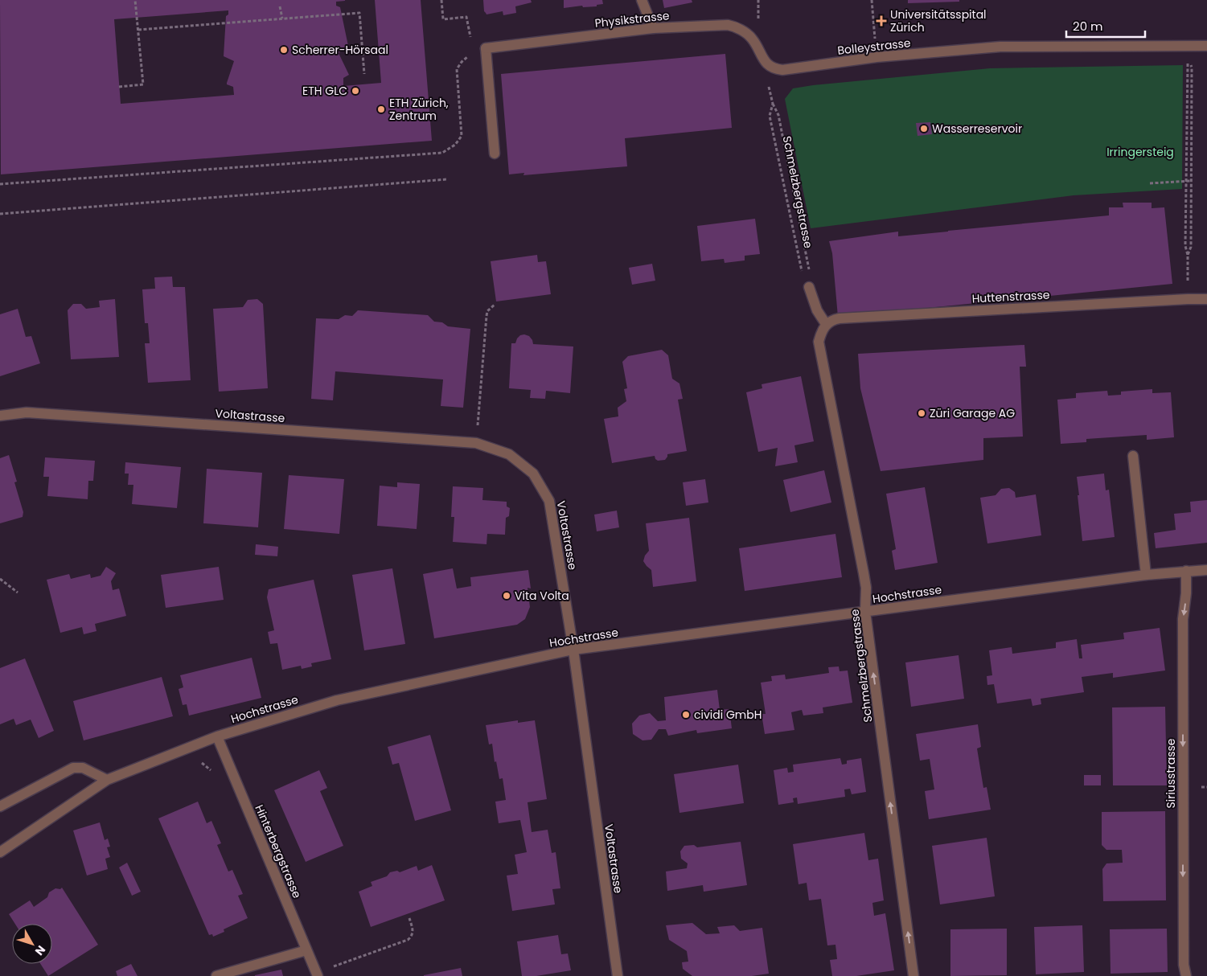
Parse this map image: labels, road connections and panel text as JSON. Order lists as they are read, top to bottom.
{
  "streets": {
    "street": [
      "Physikstrasse",
      "Bolleystrasse",
      "Schmelzbergstrasse",
      "Huttenstrasse",
      "Voltastrasse",
      "Hochstrasse",
      "Siriusstrasse",
      "Hinterbergstrasse"
    ]
  },
  "crossings": [
    ["Physikstrasse", "Bolleystrasse"],
    ["Physikstrasse", "Schmelzbergstrasse"],
    ["Bolleystrasse", "Schmelzbergstrasse"],
    ["Schmelzbergstrasse", "Huttenstrasse"],
    ["Schmelzbergstrasse", "Hochstrasse"],
    ["Voltastrasse", "Hochstrasse"],
    ["Hochstrasse", "Siriusstrasse"],
    ["Hochstrasse", "Hinterbergstrasse"]
  ],
  "one_way": ["Schmelzbergstrasse", "Siriusstrasse"],
  "parks": ["Irringersteig"],
  "places": {
    "health": ["Universitätsspital Zürich"],
    "other": [
      "Scherrer-Hörsaal",
      "ETH GLC",
      "ETH Zürich, Zentrum",
      "Wasserreservoir",
      "Züri Garage AG",
      "Vita Volta",
      "cividi GmbH"
    ]
  },
  "scale_bar": "20 m",
  "north": "bottom right"
}
